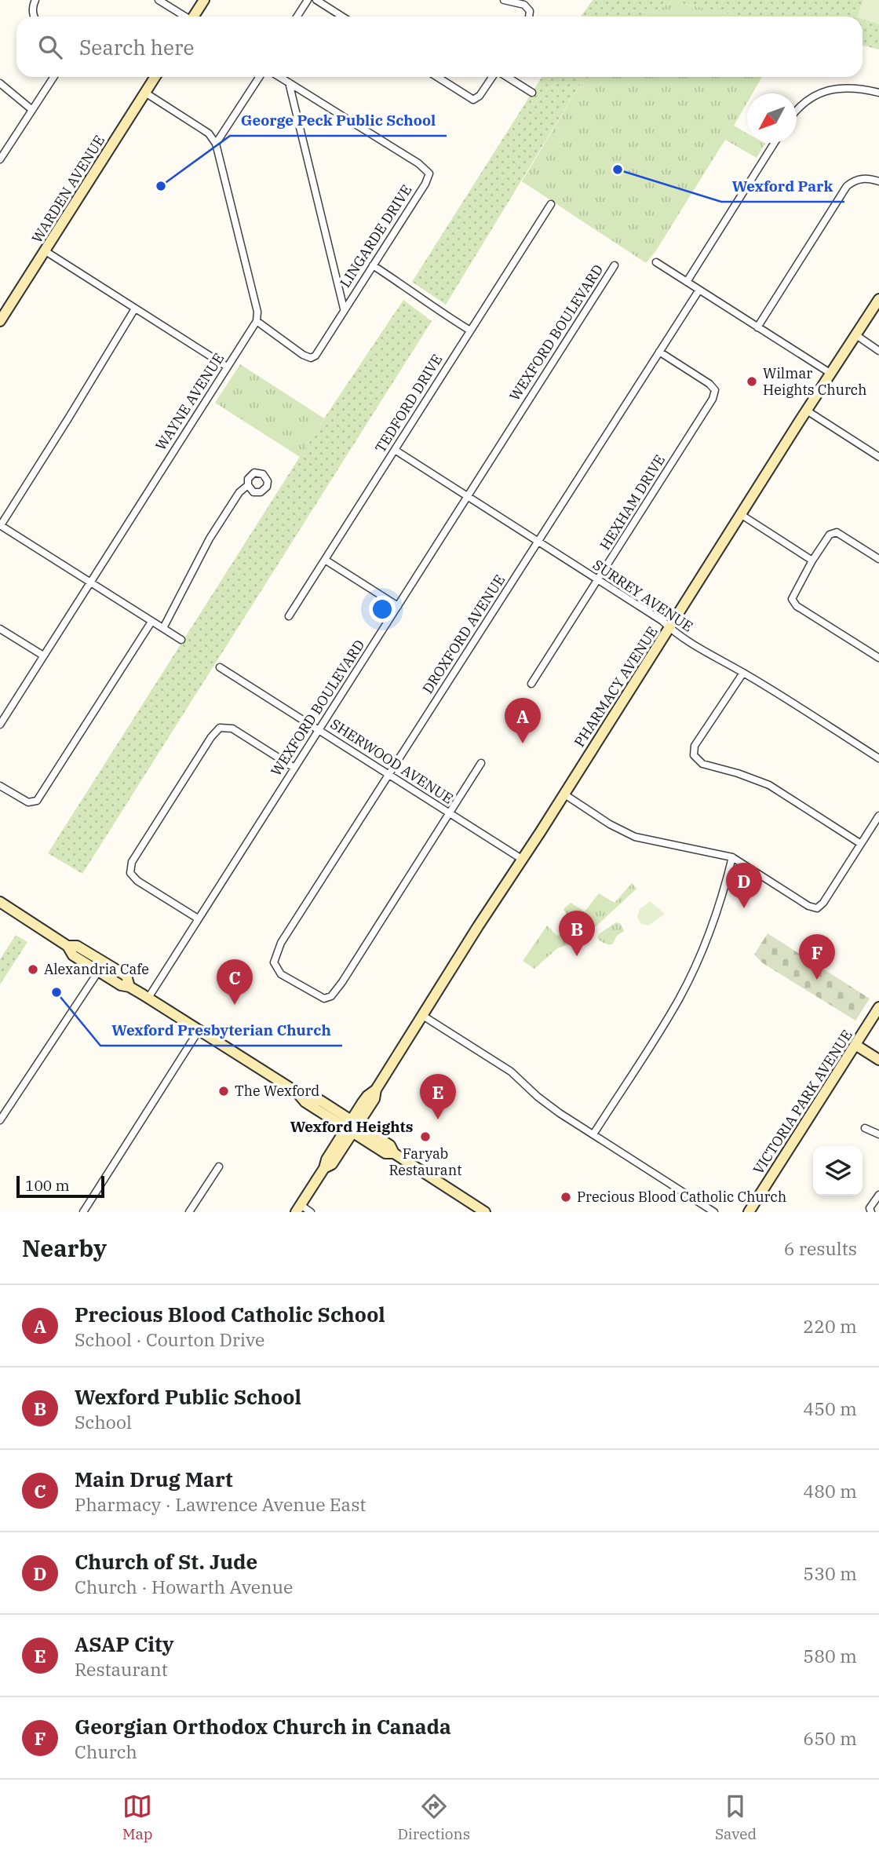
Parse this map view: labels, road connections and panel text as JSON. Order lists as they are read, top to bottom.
{
  "streets": {
    "main road": ["WARDEN AVENUE", "PHARMACY AVENUE", "VICTORIA PARK AVENUE"],
    "street": [
      "LINGARDE DRIVE",
      "WEXFORD BOULEVARD",
      "WAYNE AVENUE",
      "TEDFORD DRIVE",
      "HEXHAM DRIVE",
      "SURREY AVENUE",
      "DROXFORD AVENUE",
      "SHERWOOD AVENUE"
    ]
  },
  "crossings": [
    ["LINGARDE DRIVE", "WAYNE AVENUE"],
    ["WEXFORD BOULEVARD", "SURREY AVENUE"],
    ["WEXFORD BOULEVARD", "SHERWOOD AVENUE"],
    ["TEDFORD DRIVE", "SURREY AVENUE"],
    ["HEXHAM DRIVE", "SURREY AVENUE"],
    ["HEXHAM DRIVE", "DROXFORD AVENUE"],
    ["SURREY AVENUE", "DROXFORD AVENUE"],
    ["SURREY AVENUE", "PHARMACY AVENUE"],
    ["DROXFORD AVENUE", "SHERWOOD AVENUE"],
    ["PHARMACY AVENUE", "SHERWOOD AVENUE"]
  ],
  "districts": ["Wexford Heights"],
  "places": [
    "Wexford Park",
    "George Peck Public School",
    "Wilmar Heights Church",
    "Alexandria Cafe",
    "Wexford Presbyterian Church",
    "The Wexford",
    "Faryab Restaurant",
    "Precious Blood Catholic Church"
  ],
  "scale_bar": "100 m",
  "north": "bottom left",
  "page": {
    "search": "Search here",
    "pins": [
      "A",
      "D",
      "B",
      "F",
      "C",
      "E"
    ],
    "scale": "100 m",
    "heading": ["Nearby", "6 results"],
    "list": [
      {
        "mark": "A",
        "name": "Precious Blood Catholic School",
        "note": "School · Courton Drive",
        "value": "220 m"
      },
      {
        "mark": "B",
        "name": "Wexford Public School",
        "note": "School",
        "value": "450 m"
      },
      {
        "mark": "C",
        "name": "Main Drug Mart",
        "note": "Pharmacy · Lawrence Avenue East",
        "value": "480 m"
      },
      {
        "mark": "D",
        "name": "Church of St. Jude",
        "note": "Church · Howarth Avenue",
        "value": "530 m"
      },
      {
        "mark": "E",
        "name": "ASAP City",
        "note": "Restaurant",
        "value": "580 m"
      },
      {
        "mark": "F",
        "name": "Georgian Orthodox Church in Canada",
        "note": "Church",
        "value": "650 m"
      }
    ],
    "nav": ["Map", "Directions", "Saved"]
  }
}
